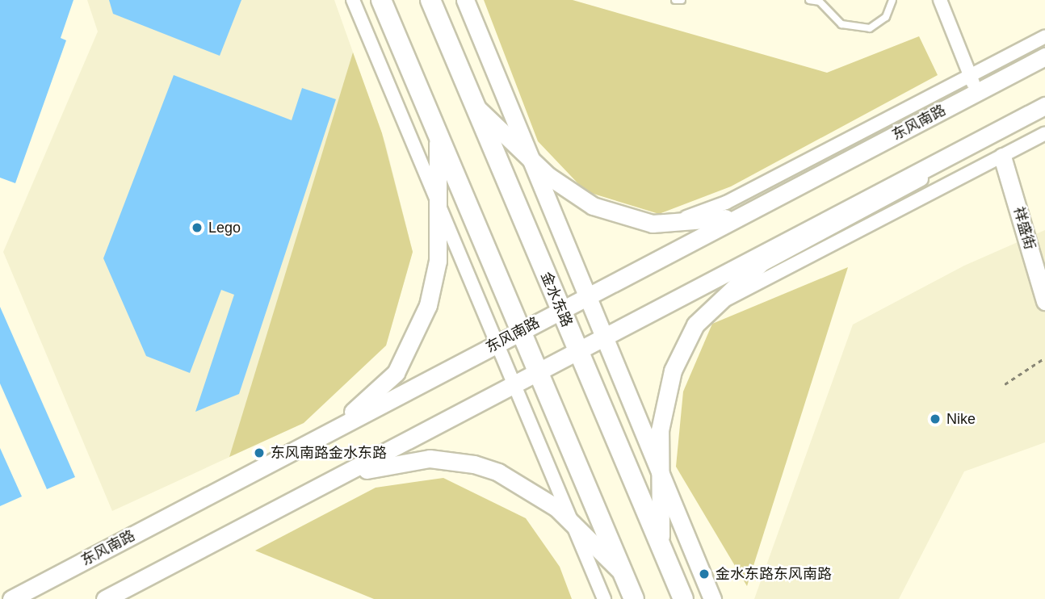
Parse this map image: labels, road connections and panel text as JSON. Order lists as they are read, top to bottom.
{
  "streets": {
    "main road": ["东风南路", "祥盛街", "金水东路"]
  },
  "crossings": [
    ["东风南路", "金水东路"]
  ],
  "places": [
    "Lego",
    "Nike",
    "东风南路金水东路",
    "金水东路东风南路"
  ]
}
